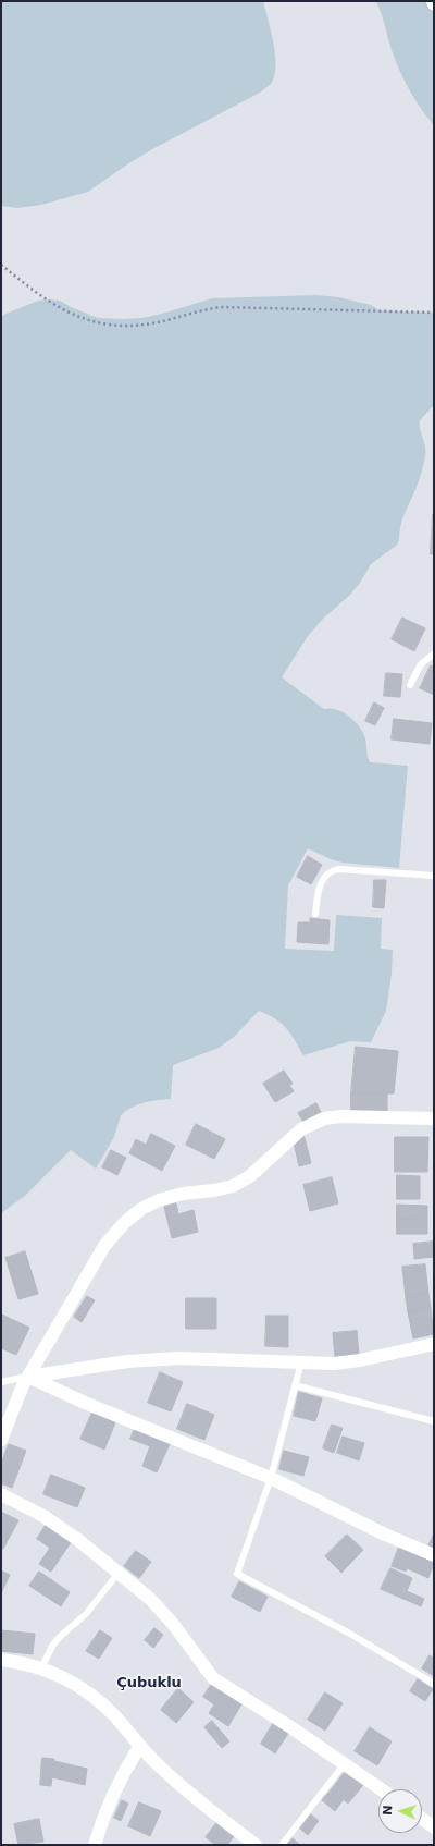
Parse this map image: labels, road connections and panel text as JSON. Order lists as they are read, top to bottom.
{
  "districts": ["Çubuklu"],
  "north": "left"
}
